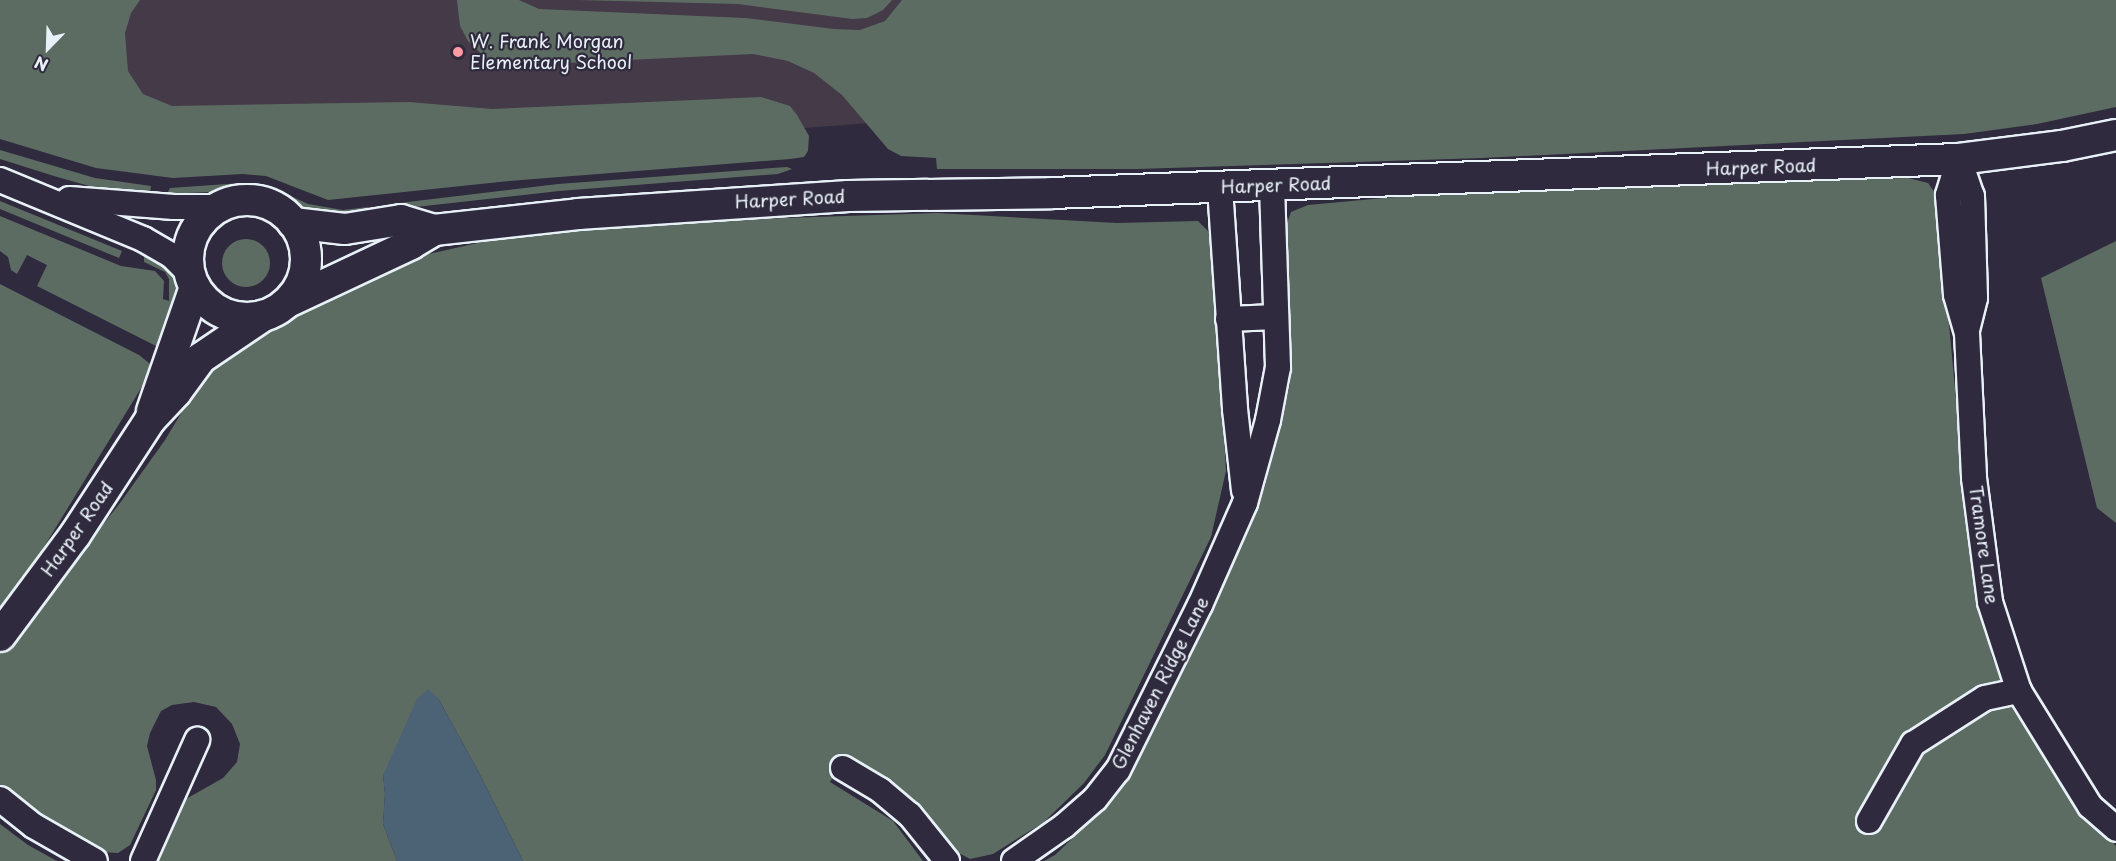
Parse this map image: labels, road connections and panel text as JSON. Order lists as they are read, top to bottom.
{
  "streets": {
    "main road": ["Harper Road"],
    "street": ["Tramore Lane", "Glenhaven Ridge Lane"]
  },
  "crossings": [
    ["Harper Road", "Tramore Lane"],
    ["Harper Road", "Glenhaven Ridge Lane"]
  ],
  "places": ["W. Frank Morgan Elementary School"],
  "north": "bottom left"
}
